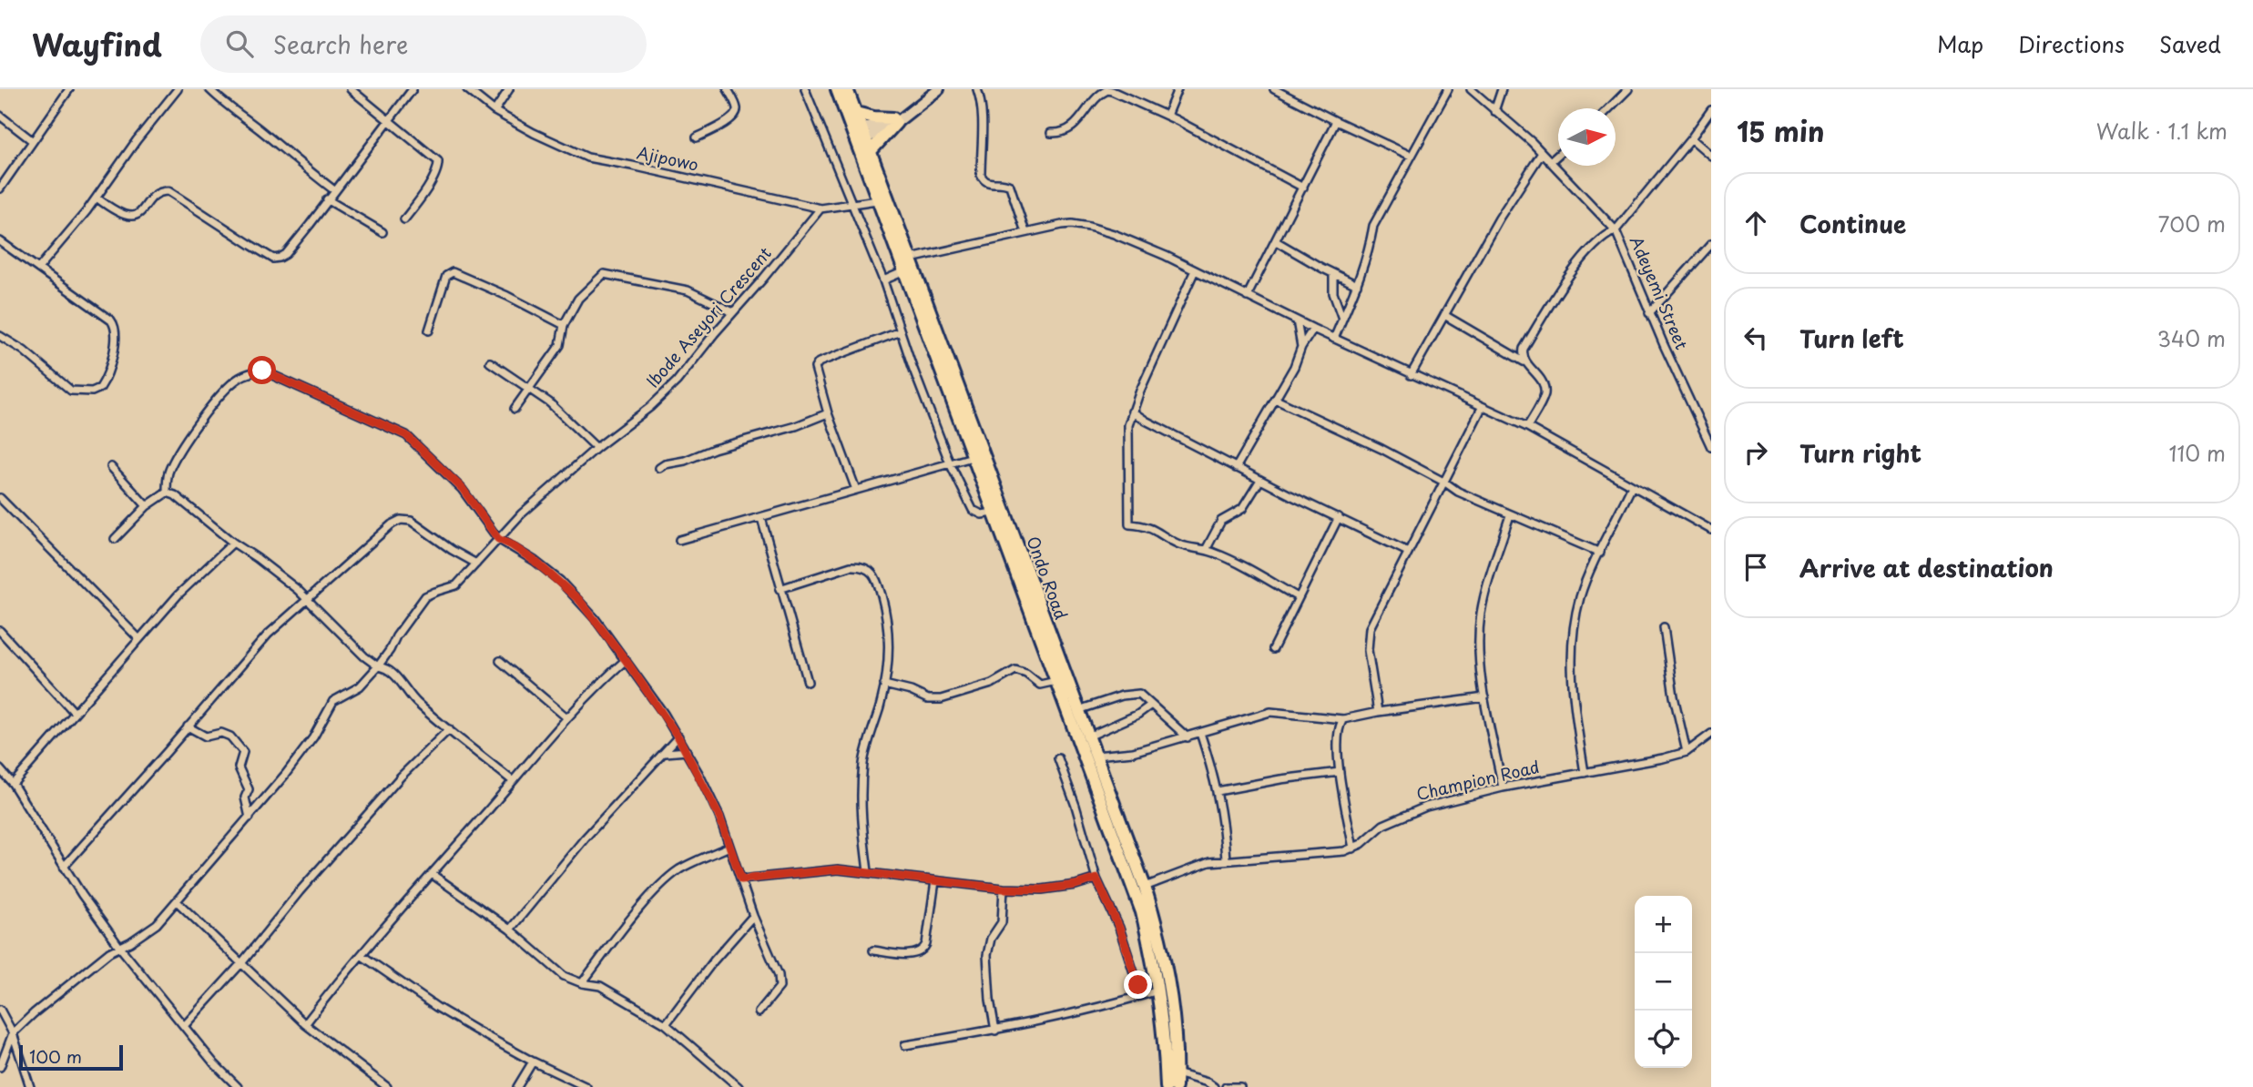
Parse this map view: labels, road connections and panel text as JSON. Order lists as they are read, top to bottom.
{
  "streets": {
    "main road": ["Ondo Road"],
    "street": [
      "Ajipowo",
      "Adeyemi Street",
      "Ibode Aseyori Crescent",
      "Champion Road"
    ]
  },
  "crossings": [
    ["Ajipowo", "Ibode Aseyori Crescent"],
    ["Ajipowo", "Ondo Road"]
  ],
  "scale_bar": "100 m",
  "north": "right",
  "page": {
    "header": "Wayfind",
    "search": "Search here",
    "nav": ["Map", "Directions", "Saved"],
    "heading": ["15 min", "Walk · 1.1 km"],
    "list": [
      ["Continue", "700 m"],
      ["Turn left", "340 m"],
      ["Turn right", "110 m"],
      "Arrive at destination"
    ],
    "map_buttons": ["+", "−"],
    "scale": "100 m"
  }
}
